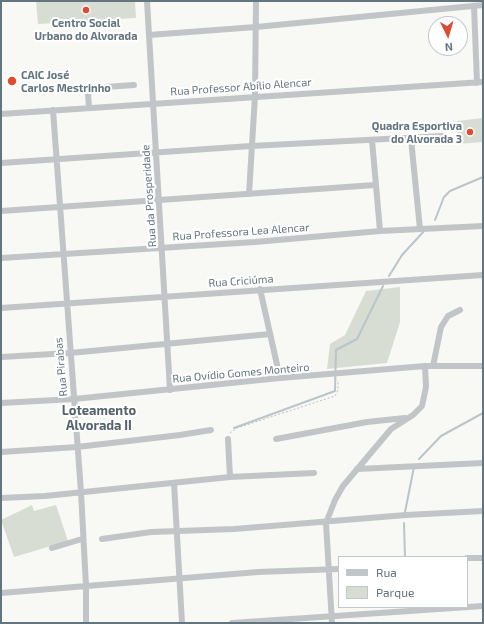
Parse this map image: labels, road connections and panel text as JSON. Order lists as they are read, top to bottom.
{
  "streets": {
    "street": [
      "Rua Professor Abílio Alencar",
      "Rua da Prosperidade",
      "Rua Professora Lea Alencar",
      "Rua Criciúma",
      "Rua Pirabas",
      "Rua Ovídio Gomes Monteiro"
    ]
  },
  "crossings": [
    ["Rua Professor Abílio Alencar", "Rua da Prosperidade"],
    ["Rua Professor Abílio Alencar", "Rua Pirabas"],
    ["Rua da Prosperidade", "Rua Professora Lea Alencar"],
    ["Rua da Prosperidade", "Rua Criciúma"],
    ["Rua da Prosperidade", "Rua Ovídio Gomes Monteiro"],
    ["Rua Professora Lea Alencar", "Rua Pirabas"],
    ["Rua Criciúma", "Rua Pirabas"],
    ["Rua Pirabas", "Rua Ovídio Gomes Monteiro"]
  ],
  "districts": ["Loteamento Alvorada II"],
  "places": ["Centro Social Urbano do Alvorada", "CAIC José Carlos Mestrinho", "Quadra Esportiva do Alvorada 3"],
  "legend": ["Rua", "Parque"],
  "north": "bottom"
}
